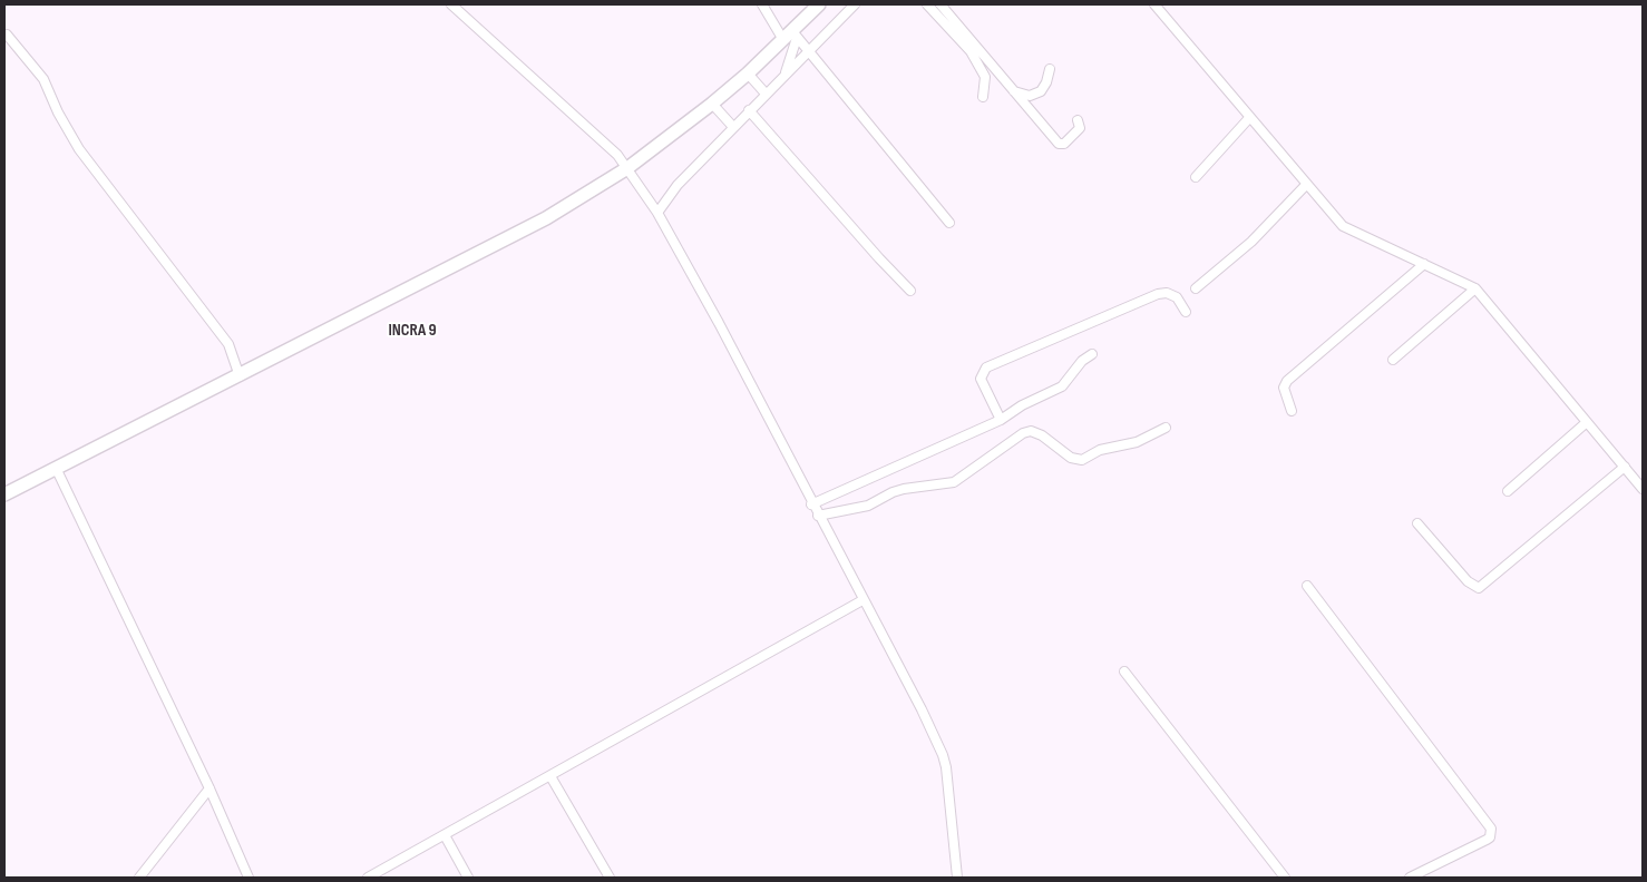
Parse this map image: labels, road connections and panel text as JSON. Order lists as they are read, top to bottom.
{
  "districts": ["INCRA 9"]
}
